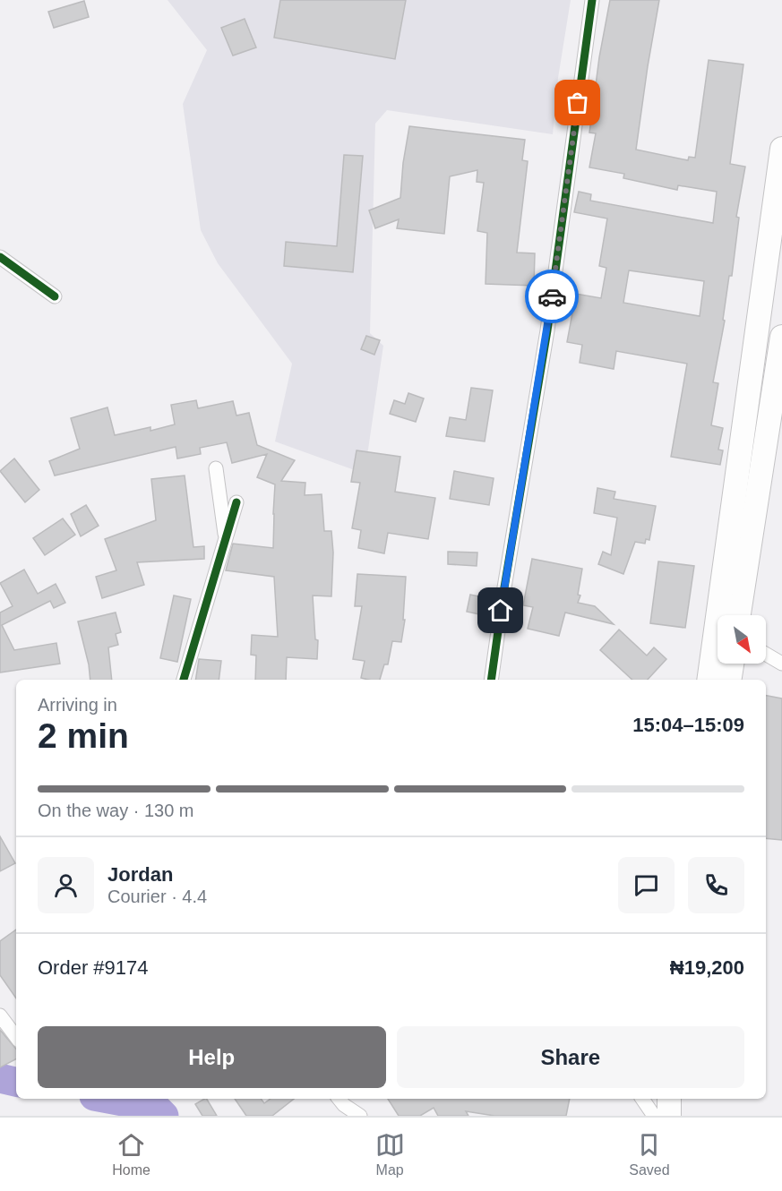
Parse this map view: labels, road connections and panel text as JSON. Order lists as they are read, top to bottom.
{
  "north": "bottom right",
  "page": {
    "heading": ["2 min", "Arriving in", "15:04–15:09"],
    "panel": [
      "Jordan",
      "Courier · 4.4",
      "Order #9174",
      "₦19,200"
    ],
    "bar": "On the way · 130 m",
    "buttons": ["Help", "Share"],
    "tabs": ["Home", "Map", "Saved"]
  }
}
